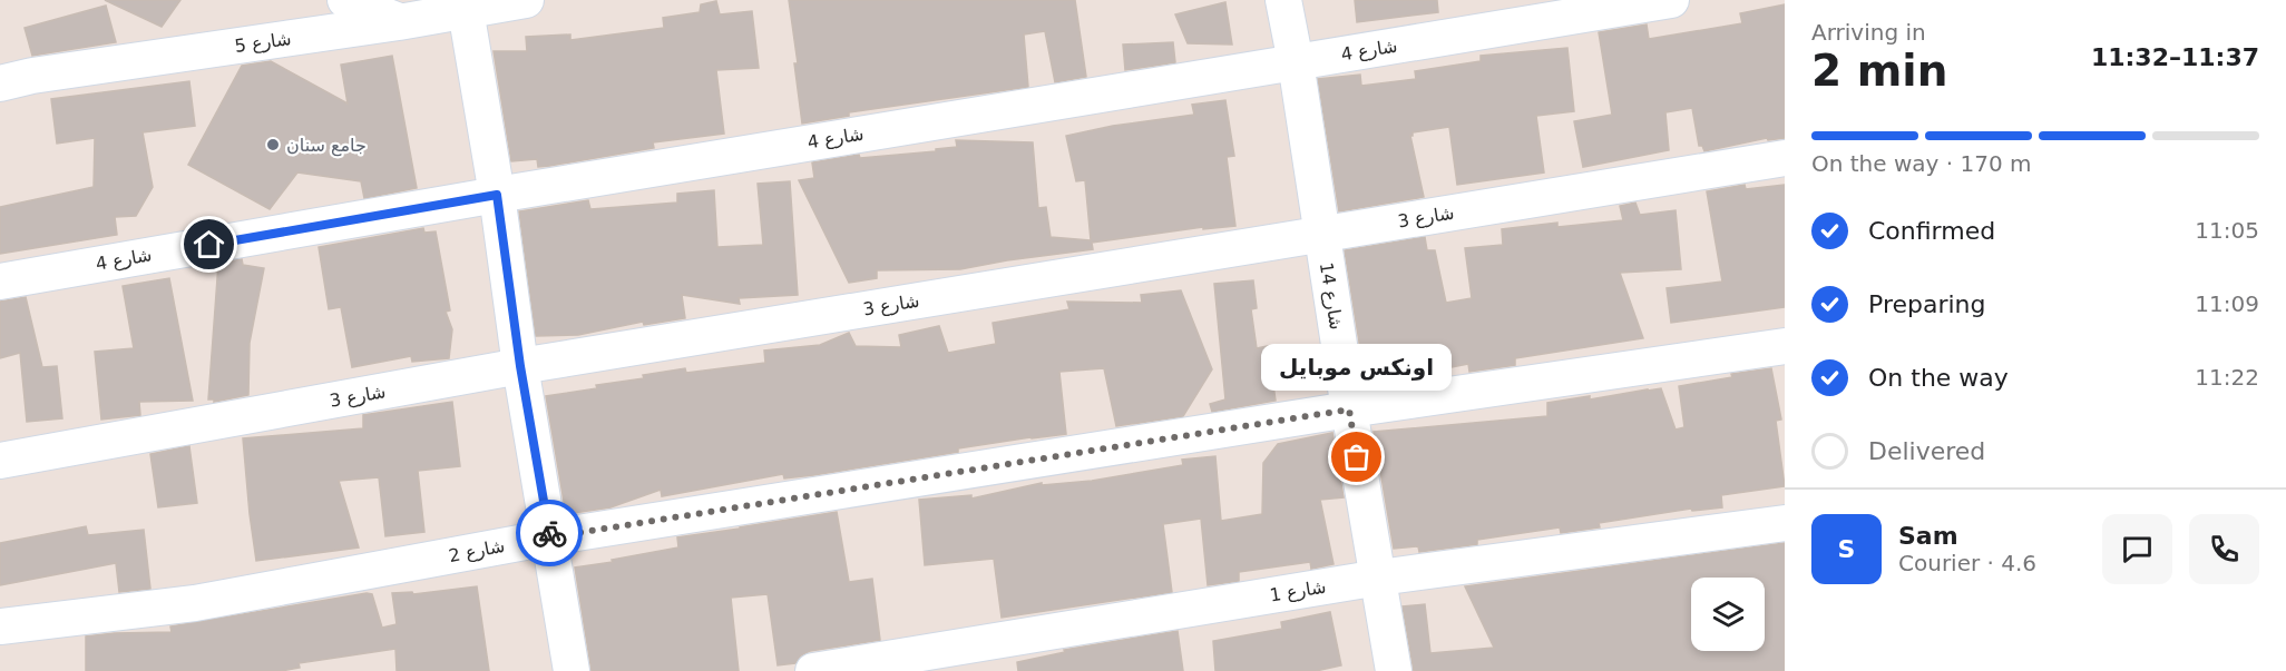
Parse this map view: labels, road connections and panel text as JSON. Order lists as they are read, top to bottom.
{
  "streets": {
    "street": [
      "شارع 5",
      "شارع 4",
      "شارع 3",
      "شارع 14",
      "شارع 2",
      "شارع 1"
    ]
  },
  "crossings": [
    ["شارع 4", "شارع 14"],
    ["شارع 3", "شارع 14"],
    ["شارع 14", "شارع 2"],
    ["شارع 14", "شارع 1"]
  ],
  "places": ["جامع سنان", "اونكس موبايل"],
  "page": {
    "heading": ["2 min", "Arriving in", "11:32–11:37"],
    "panel": ["Sam", "Courier · 4.6"],
    "bar": "On the way · 170 m",
    "list": [
      ["Confirmed", "11:05"],
      ["Preparing", "11:09"],
      ["On the way", "11:22"],
      "Delivered"
    ],
    "bubble": "اونكس موبايل",
    "round": "S"
  }
}
